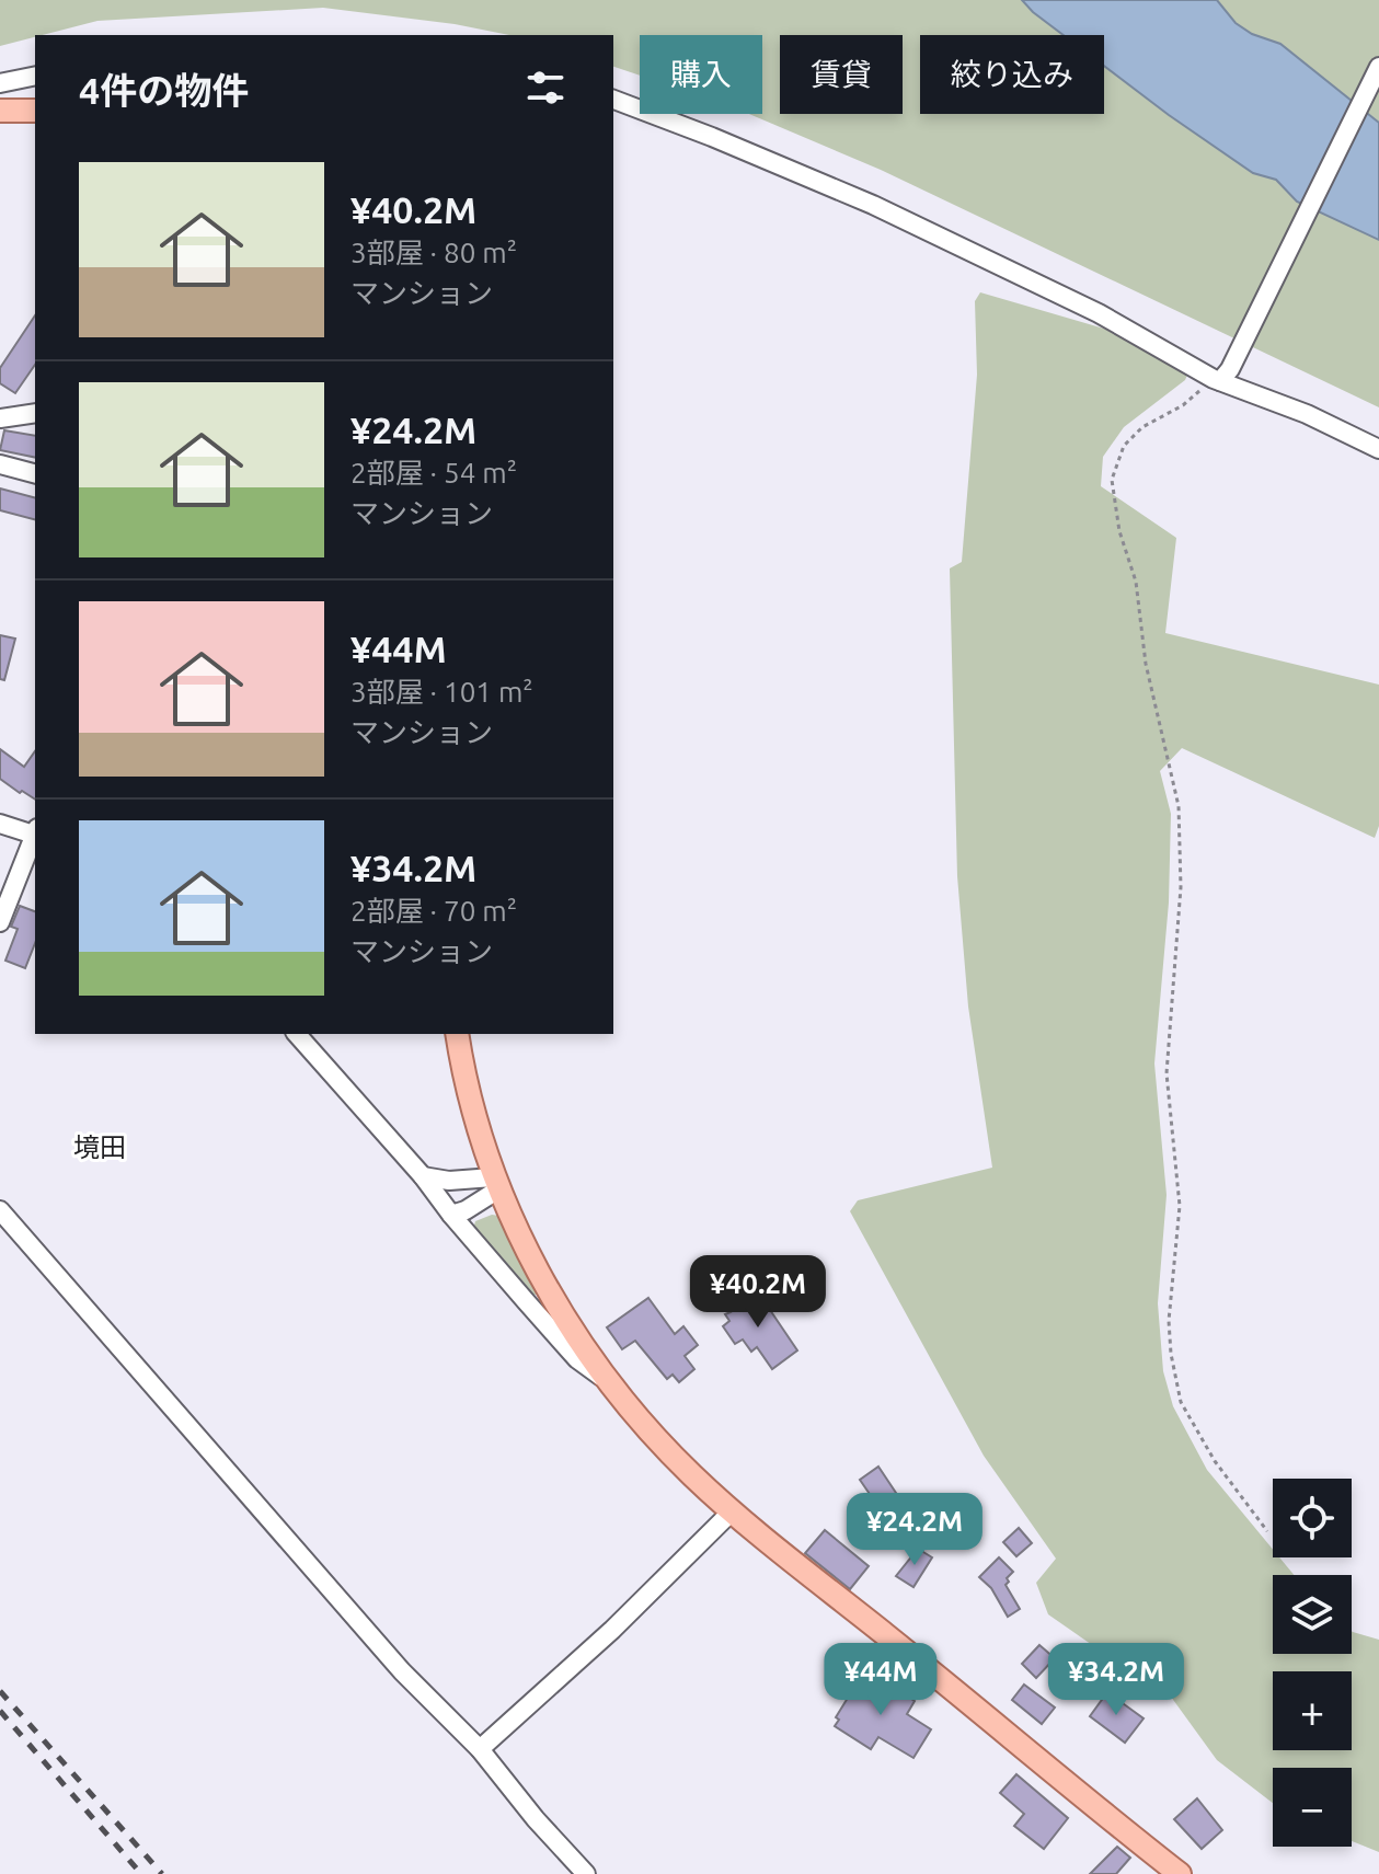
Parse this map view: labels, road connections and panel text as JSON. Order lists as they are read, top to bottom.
{
  "districts": ["境田"],
  "page": {
    "chip": ["購入", "賃貸", "絞り込み"],
    "heading": "4件の物件",
    "list": [
      {
        "name": "¥40.2M",
        "note": "3部屋 · 80 m² · マンション"
      },
      {
        "name": "¥24.2M",
        "note": "2部屋 · 54 m² · マンション"
      },
      {
        "name": "¥44M",
        "note": "3部屋 · 101 m² · マンション"
      },
      {
        "name": "¥34.2M",
        "note": "2部屋 · 70 m² · マンション"
      }
    ],
    "price": [
      "¥40.2M",
      "¥24.2M",
      "¥44M",
      "¥34.2M"
    ],
    "map_buttons": ["+", "−"]
  }
}
